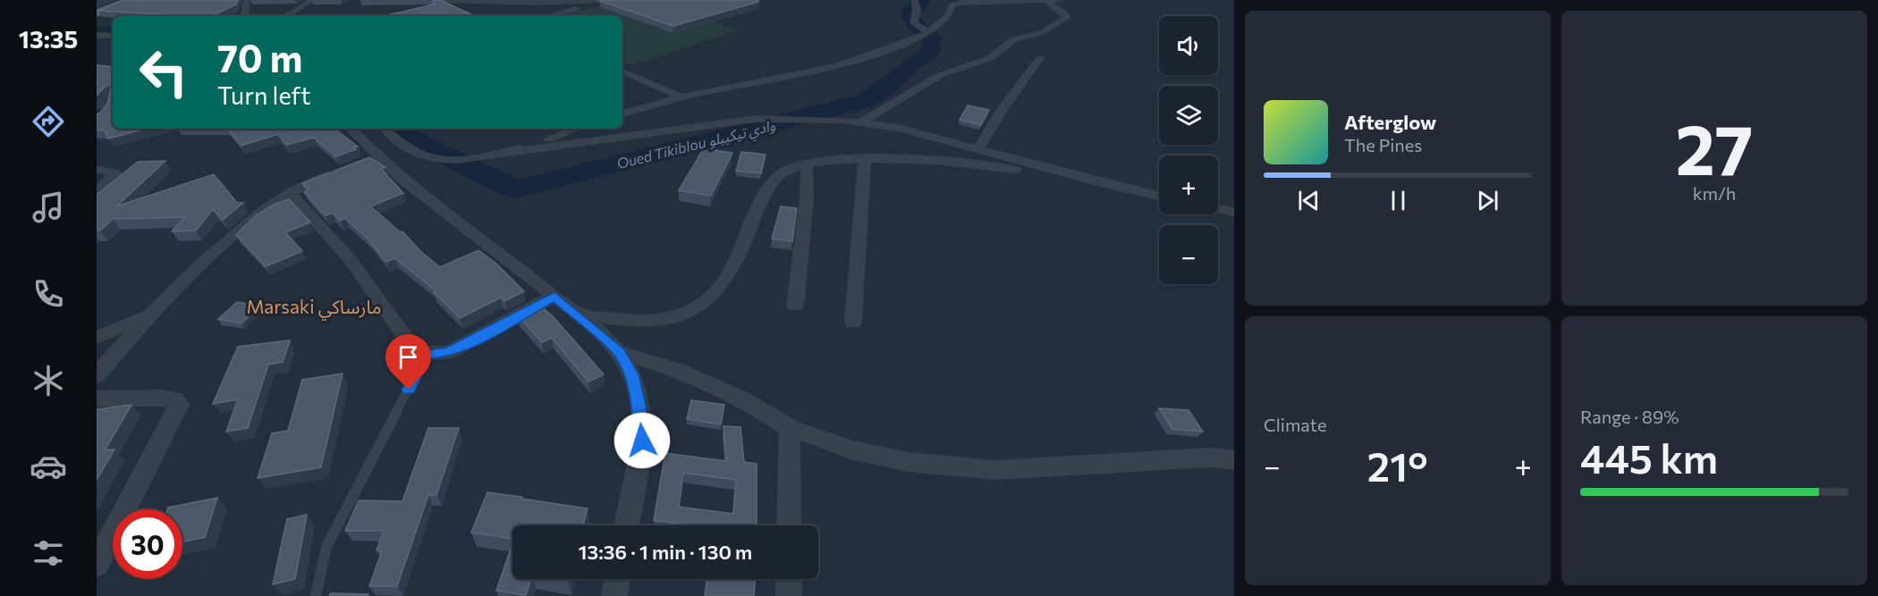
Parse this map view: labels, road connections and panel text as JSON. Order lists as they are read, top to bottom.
{
  "districts": ["Marsaki مارساكي"],
  "water": ["Oued Tikiblou وادي تيكيبلو"],
  "page": {
    "tabs": "13:35",
    "tile": [
      ["27", "km/h"],
      "Climate",
      ["Range · 89%", "445 km"]
    ],
    "map_buttons": ["+", "−"],
    "turn": ["70 m", "Turn left"],
    "song": ["Afterglow", "The Pines"],
    "heat": ["−", "21°", "+"],
    "limit": "30",
    "trip": "13:36 · 1 min · 130 m"
  }
}
